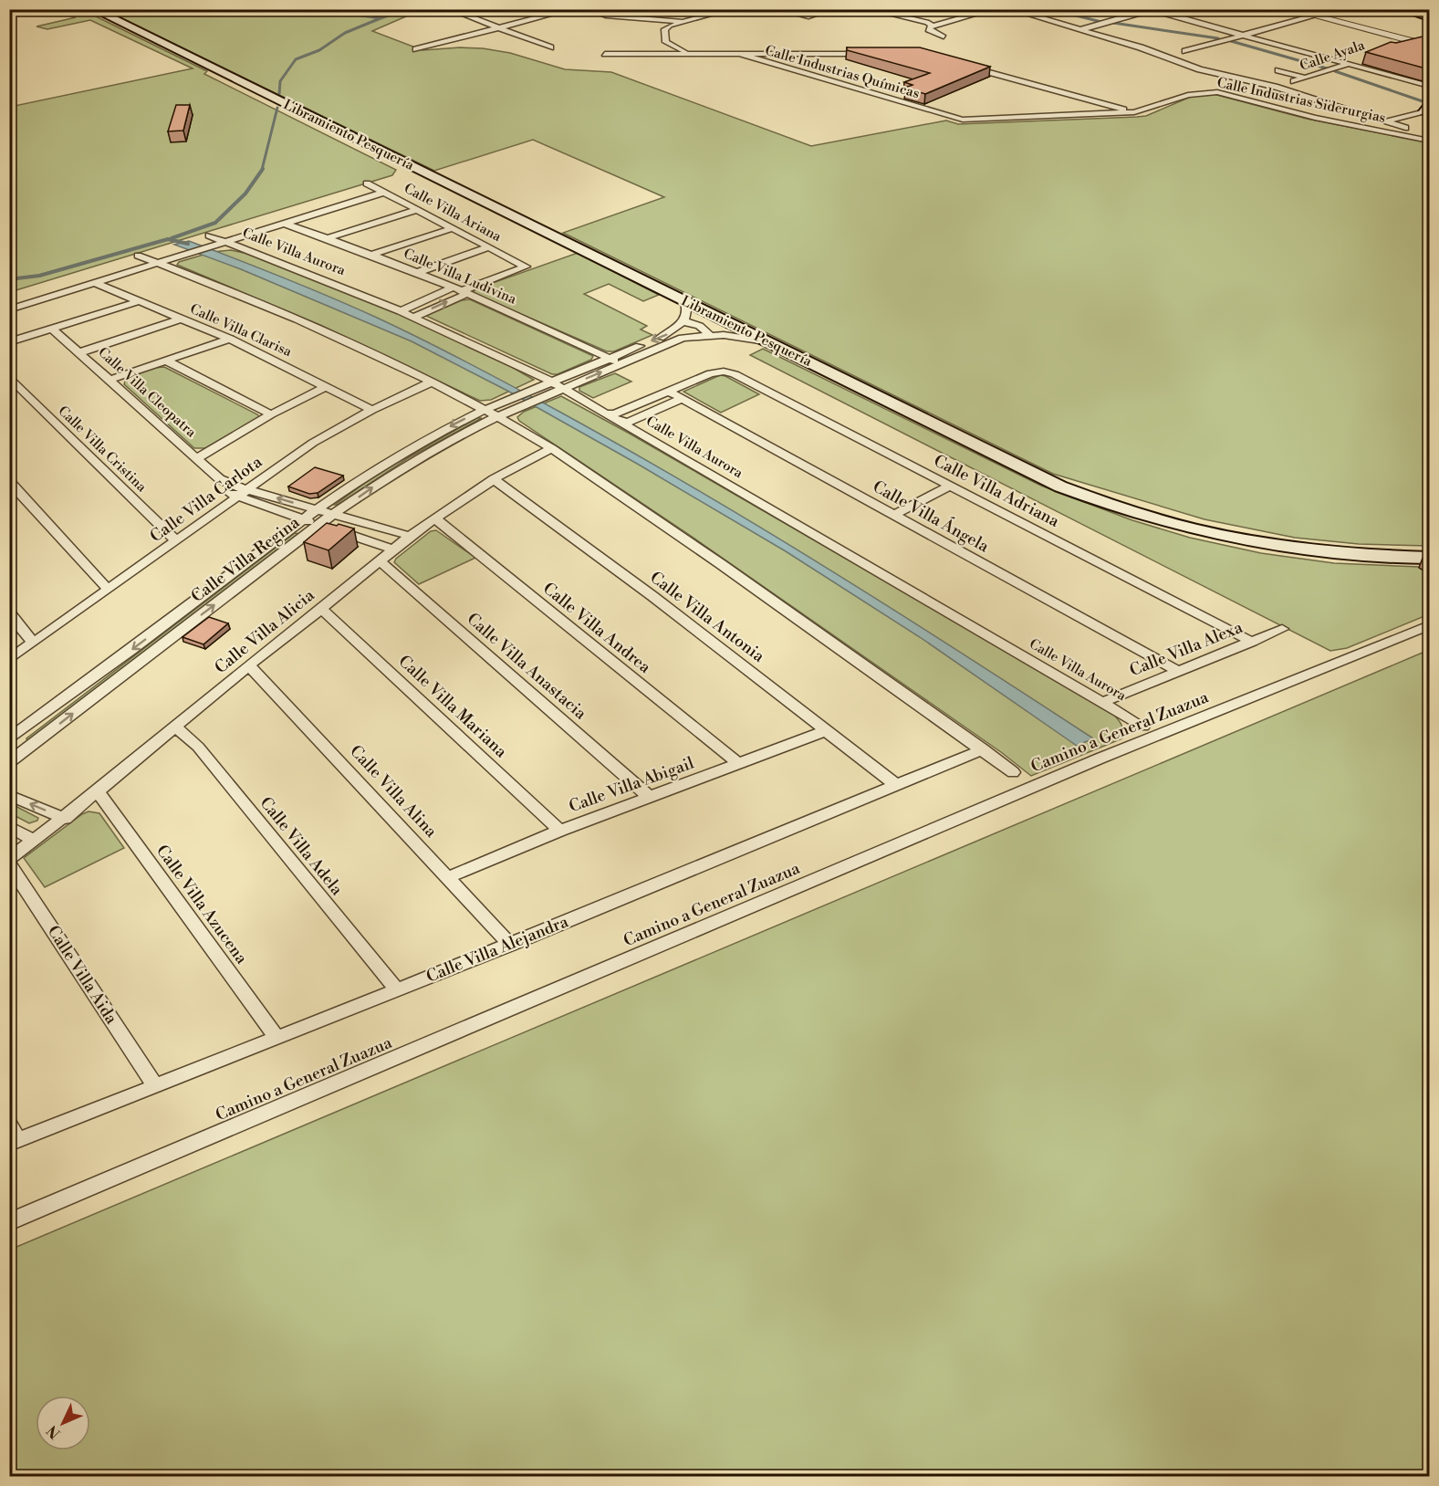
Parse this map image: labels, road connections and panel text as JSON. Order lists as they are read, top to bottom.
{
  "streets": {
    "main road": ["Libramiento Pesquería"],
    "street": [
      "Calle Ayala",
      "Calle Industrias Químicas",
      "Calle Industrias Siderurgias",
      "Calle Villa Ariana",
      "Calle Villa Aurora",
      "Calle Villa Ludivina",
      "Calle Villa Clarisa",
      "Calle Villa Cleopatra",
      "Calle Villa Cristina",
      "Calle Villa Adriana",
      "Calle Villa Carlota",
      "Calle Villa Ángela",
      "Calle Villa Regina",
      "Calle Villa Antonia",
      "Calle Villa Andrea",
      "Calle Villa Alicia",
      "Calle Villa Alexa",
      "Calle Villa Anastacia",
      "Calle Villa Mariana",
      "Camino a General Zuazua",
      "Calle Villa Abigail",
      "Calle Villa Alina",
      "Calle Villa Adela",
      "Calle Villa Azucena",
      "Calle Villa Alejandra",
      "Calle Villa Aida"
    ]
  },
  "crossings": [
    ["Calle Industrias Químicas", "Calle Industrias Siderurgias"],
    ["Calle Villa Ariana", "Calle Villa Ludivina"],
    ["Calle Villa Aurora", "Calle Villa Regina"],
    ["Calle Villa Aurora", "Calle Villa Alexa"],
    ["Calle Villa Clarisa", "Calle Villa Carlota"],
    ["Calle Villa Cleopatra", "Calle Villa Carlota"],
    ["Calle Villa Cleopatra", "Calle Villa Regina"],
    ["Calle Villa Cleopatra", "Calle Villa Alicia"],
    ["Calle Villa Cristina", "Calle Villa Carlota"],
    ["Calle Villa Adriana", "Calle Villa Ángela"],
    ["Calle Villa Adriana", "Calle Villa Alexa"],
    ["Calle Villa Ángela", "Calle Villa Alexa"],
    ["Calle Villa Antonia", "Calle Villa Alicia"],
    ["Calle Villa Antonia", "Calle Villa Abigail"],
    ["Calle Villa Antonia", "Calle Villa Alejandra"],
    ["Calle Villa Andrea", "Calle Villa Alicia"],
    ["Calle Villa Andrea", "Calle Villa Abigail"],
    ["Calle Villa Alicia", "Calle Villa Anastacia"],
    ["Calle Villa Alicia", "Calle Villa Mariana"],
    ["Calle Villa Alicia", "Calle Villa Alina"],
    ["Calle Villa Alicia", "Calle Villa Adela"],
    ["Calle Villa Alicia", "Calle Villa Azucena"],
    ["Calle Villa Anastacia", "Calle Villa Abigail"],
    ["Calle Villa Mariana", "Calle Villa Abigail"],
    ["Calle Villa Abigail", "Calle Villa Alina"],
    ["Calle Villa Alina", "Calle Villa Alejandra"],
    ["Calle Villa Adela", "Calle Villa Alejandra"],
    ["Calle Villa Azucena", "Calle Villa Alejandra"],
    ["Calle Villa Alejandra", "Calle Villa Aida"]
  ],
  "north": "bottom left"
}
